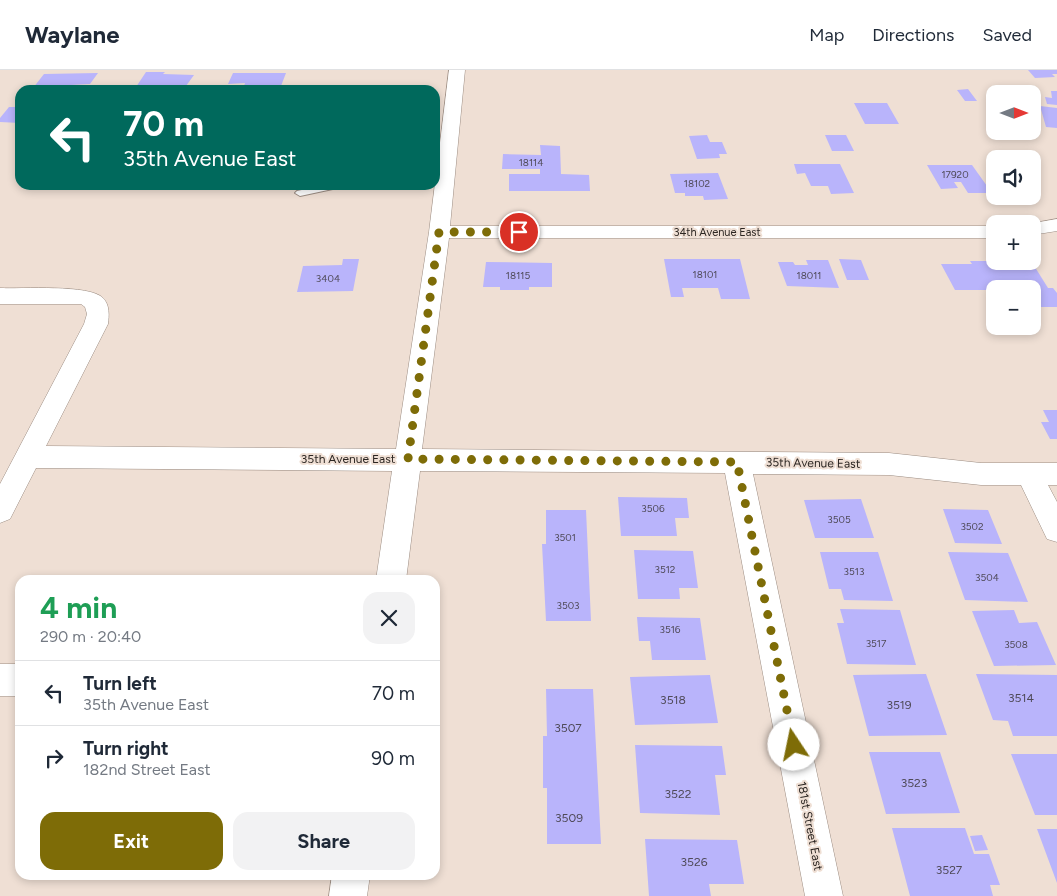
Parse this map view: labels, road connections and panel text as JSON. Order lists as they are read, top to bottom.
{
  "streets": {
    "street": ["34th Avenue East", "35th Avenue East", "181st Street East"]
  },
  "crossings": [
    ["35th Avenue East", "181st Street East"]
  ],
  "house_numbers": [
    "18114",
    "17920",
    "18102",
    "18101",
    "18115",
    "18011",
    "3404",
    "3506",
    "3505",
    "3502",
    "3501",
    "3512",
    "3513",
    "3504",
    "3503",
    "3516",
    "3517",
    "3508",
    "3514",
    "3518",
    "3519",
    "3507",
    "3523",
    "3522",
    "3509",
    "3526",
    "3527"
  ],
  "north": "right",
  "page": {
    "header": "Waylane",
    "nav": ["Map", "Directions", "Saved"],
    "map_buttons": ["+", "−"],
    "turn": ["70 m", "35th Avenue East"],
    "heading": ["4 min", "290 m · 20:40"],
    "list": [
      {
        "name": "Turn left",
        "note": "35th Avenue East",
        "value": "70 m"
      },
      {
        "name": "Turn right",
        "note": "182nd Street East",
        "value": "90 m"
      }
    ],
    "buttons": ["Exit", "Share"]
  }
}
